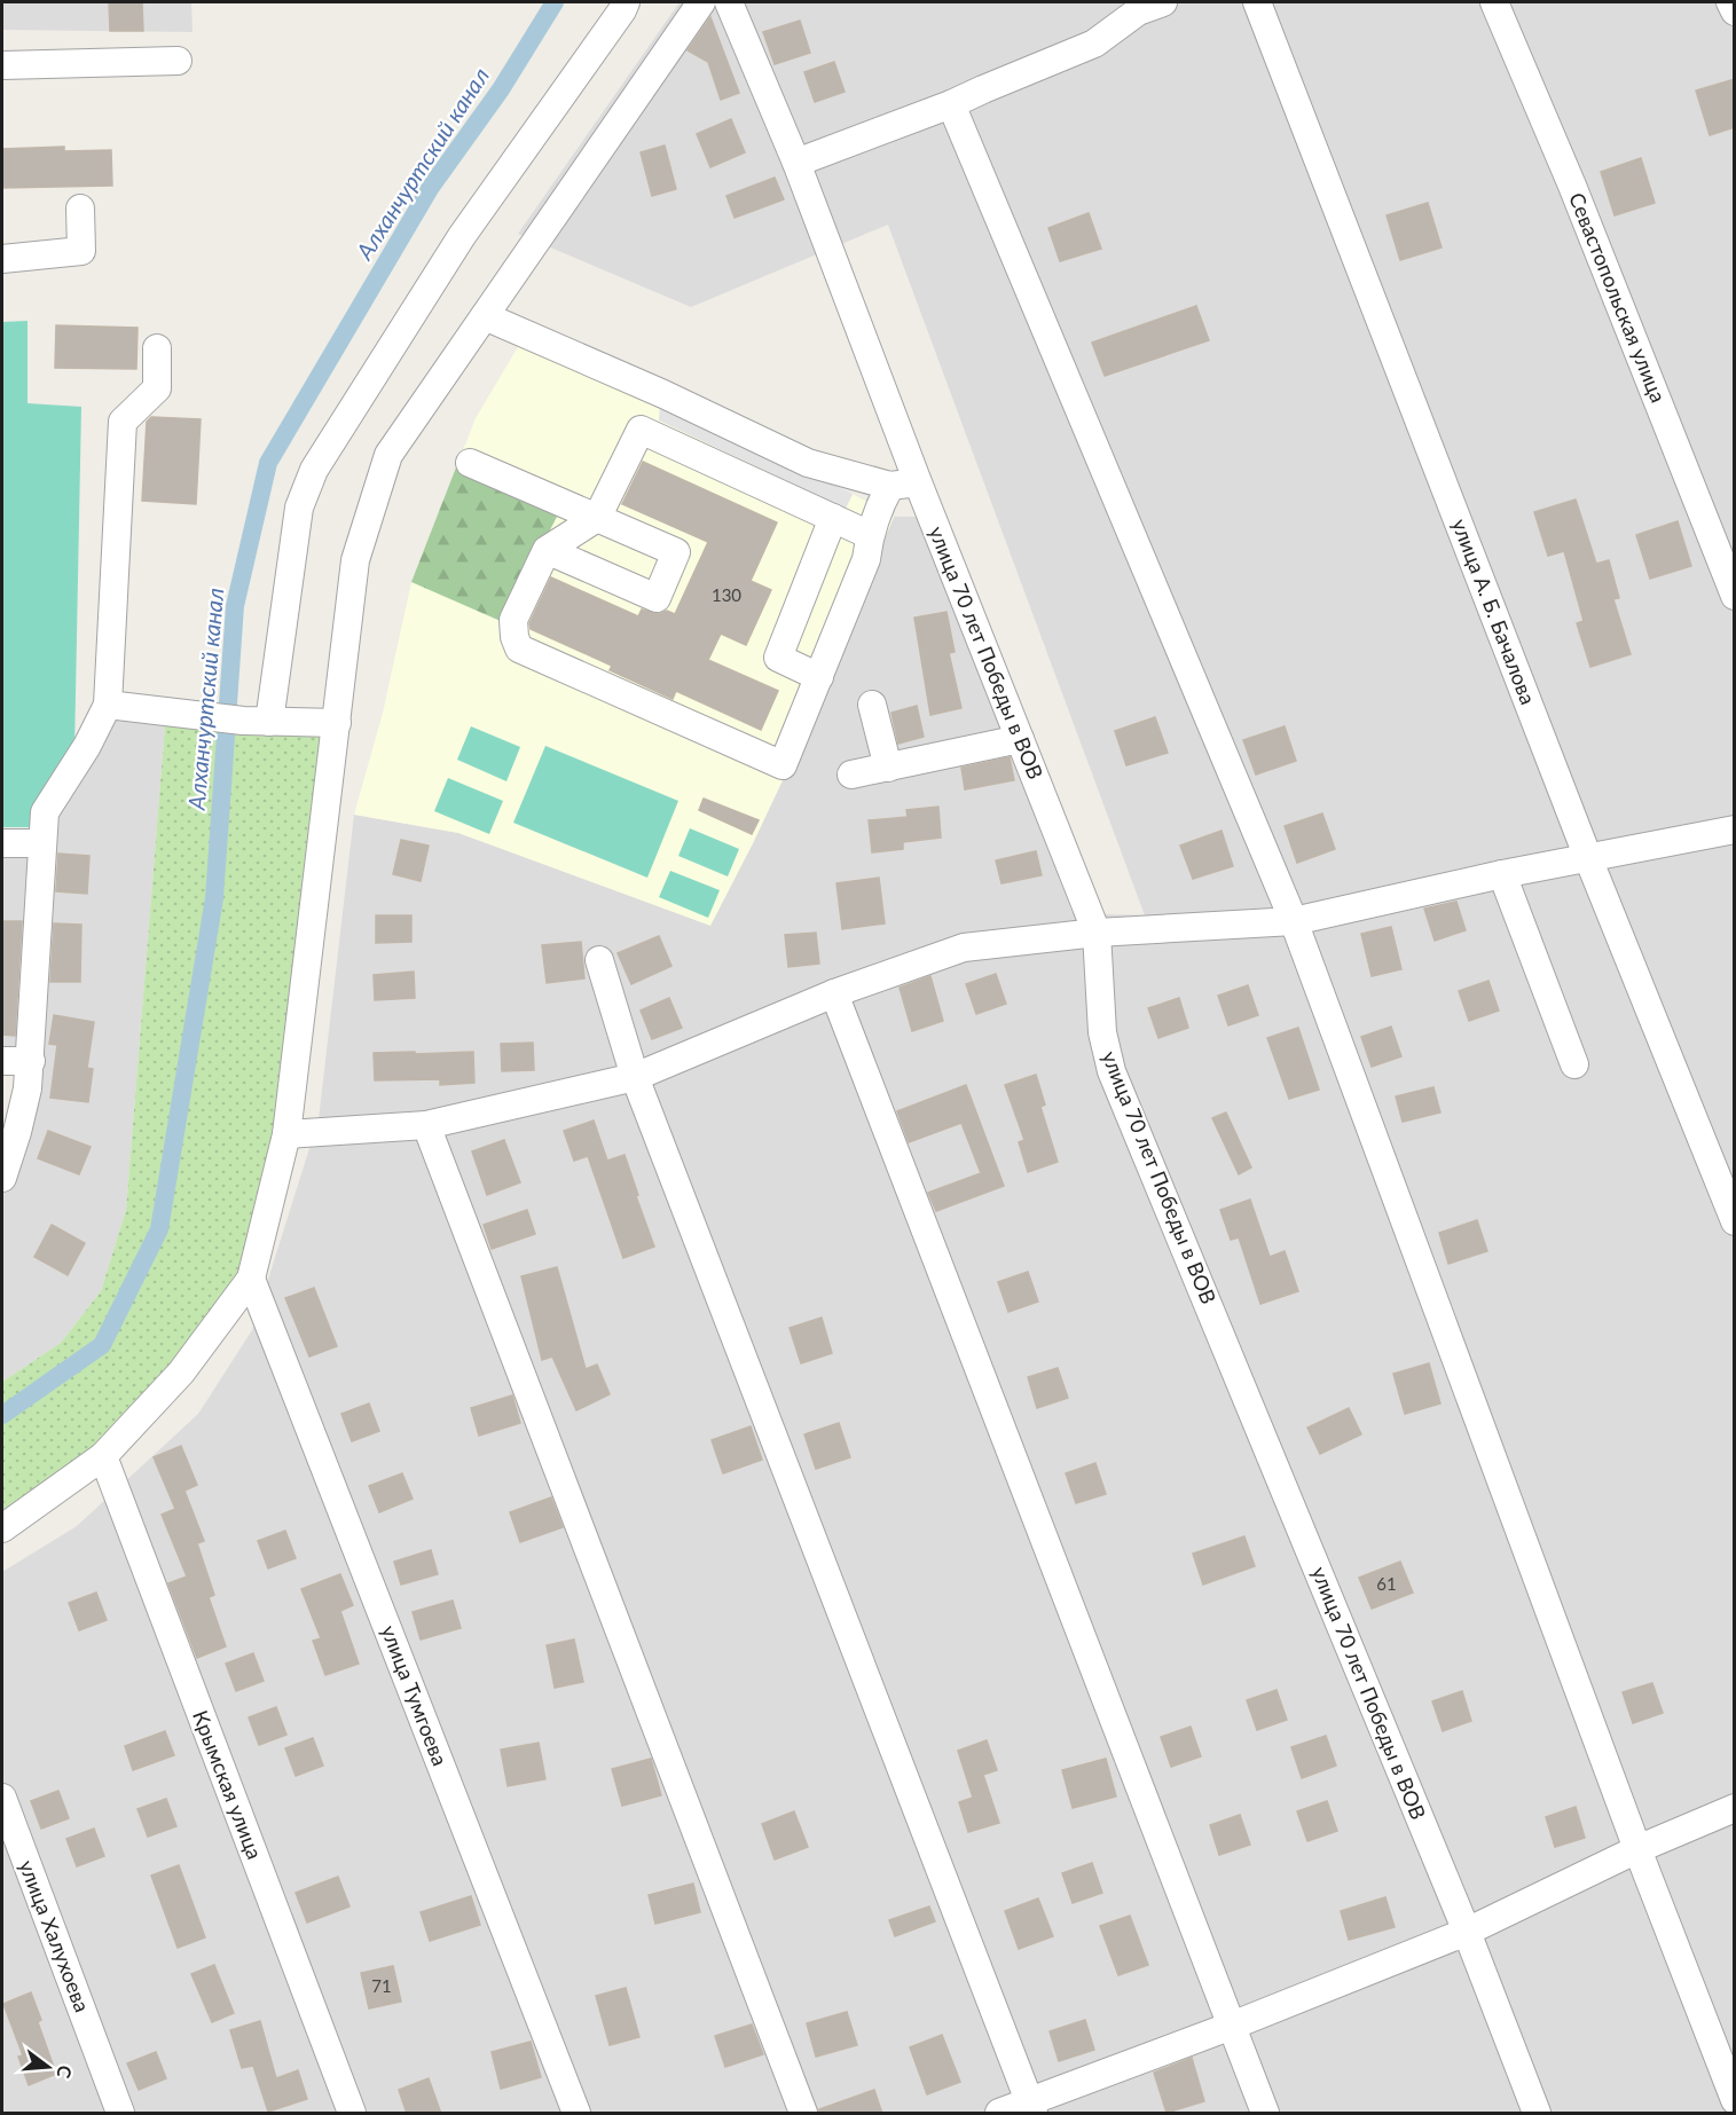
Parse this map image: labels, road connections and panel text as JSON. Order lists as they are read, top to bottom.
{
  "streets": {
    "street": [
      "Севастопольская улица",
      "улица А. Б. Бачалова",
      "улица 70 лет Победы в ВОВ",
      "улица Тумгоева",
      "Крымская улица",
      "улица Халухоева"
    ]
  },
  "water": ["Алханчуртский канал"],
  "house_numbers": ["130", "61", "71"],
  "north": "right"
}
